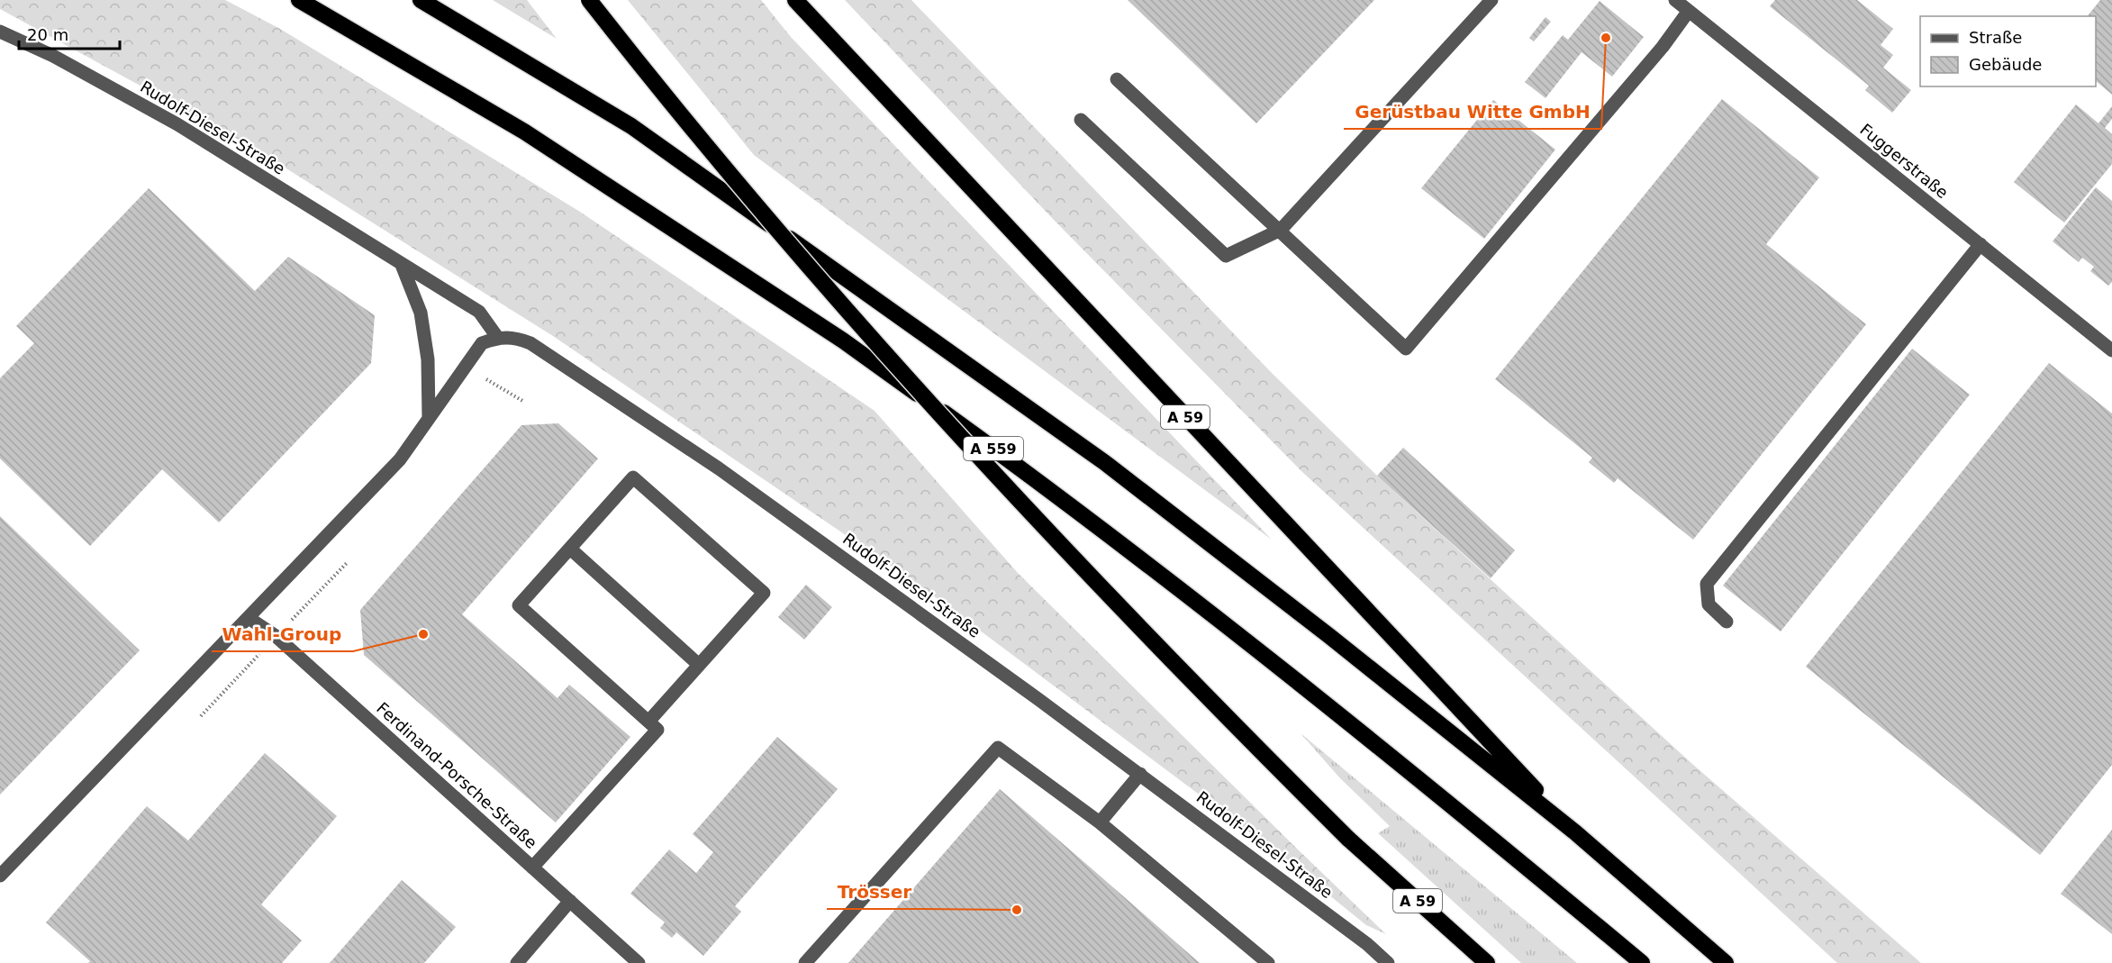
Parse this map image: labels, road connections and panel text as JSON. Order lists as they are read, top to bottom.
{
  "streets": {
    "highway": ["A 59", "A 559"],
    "street": ["Rudolf-Diesel-Straße", "Fuggerstraße", "Ferdinand-Porsche-Straße"]
  },
  "places": ["Gerüstbau Witte GmbH", "Wahl-Group", "Trösser"],
  "legend": ["Straße", "Gebäude"],
  "scale_bar": "20 m"
}
